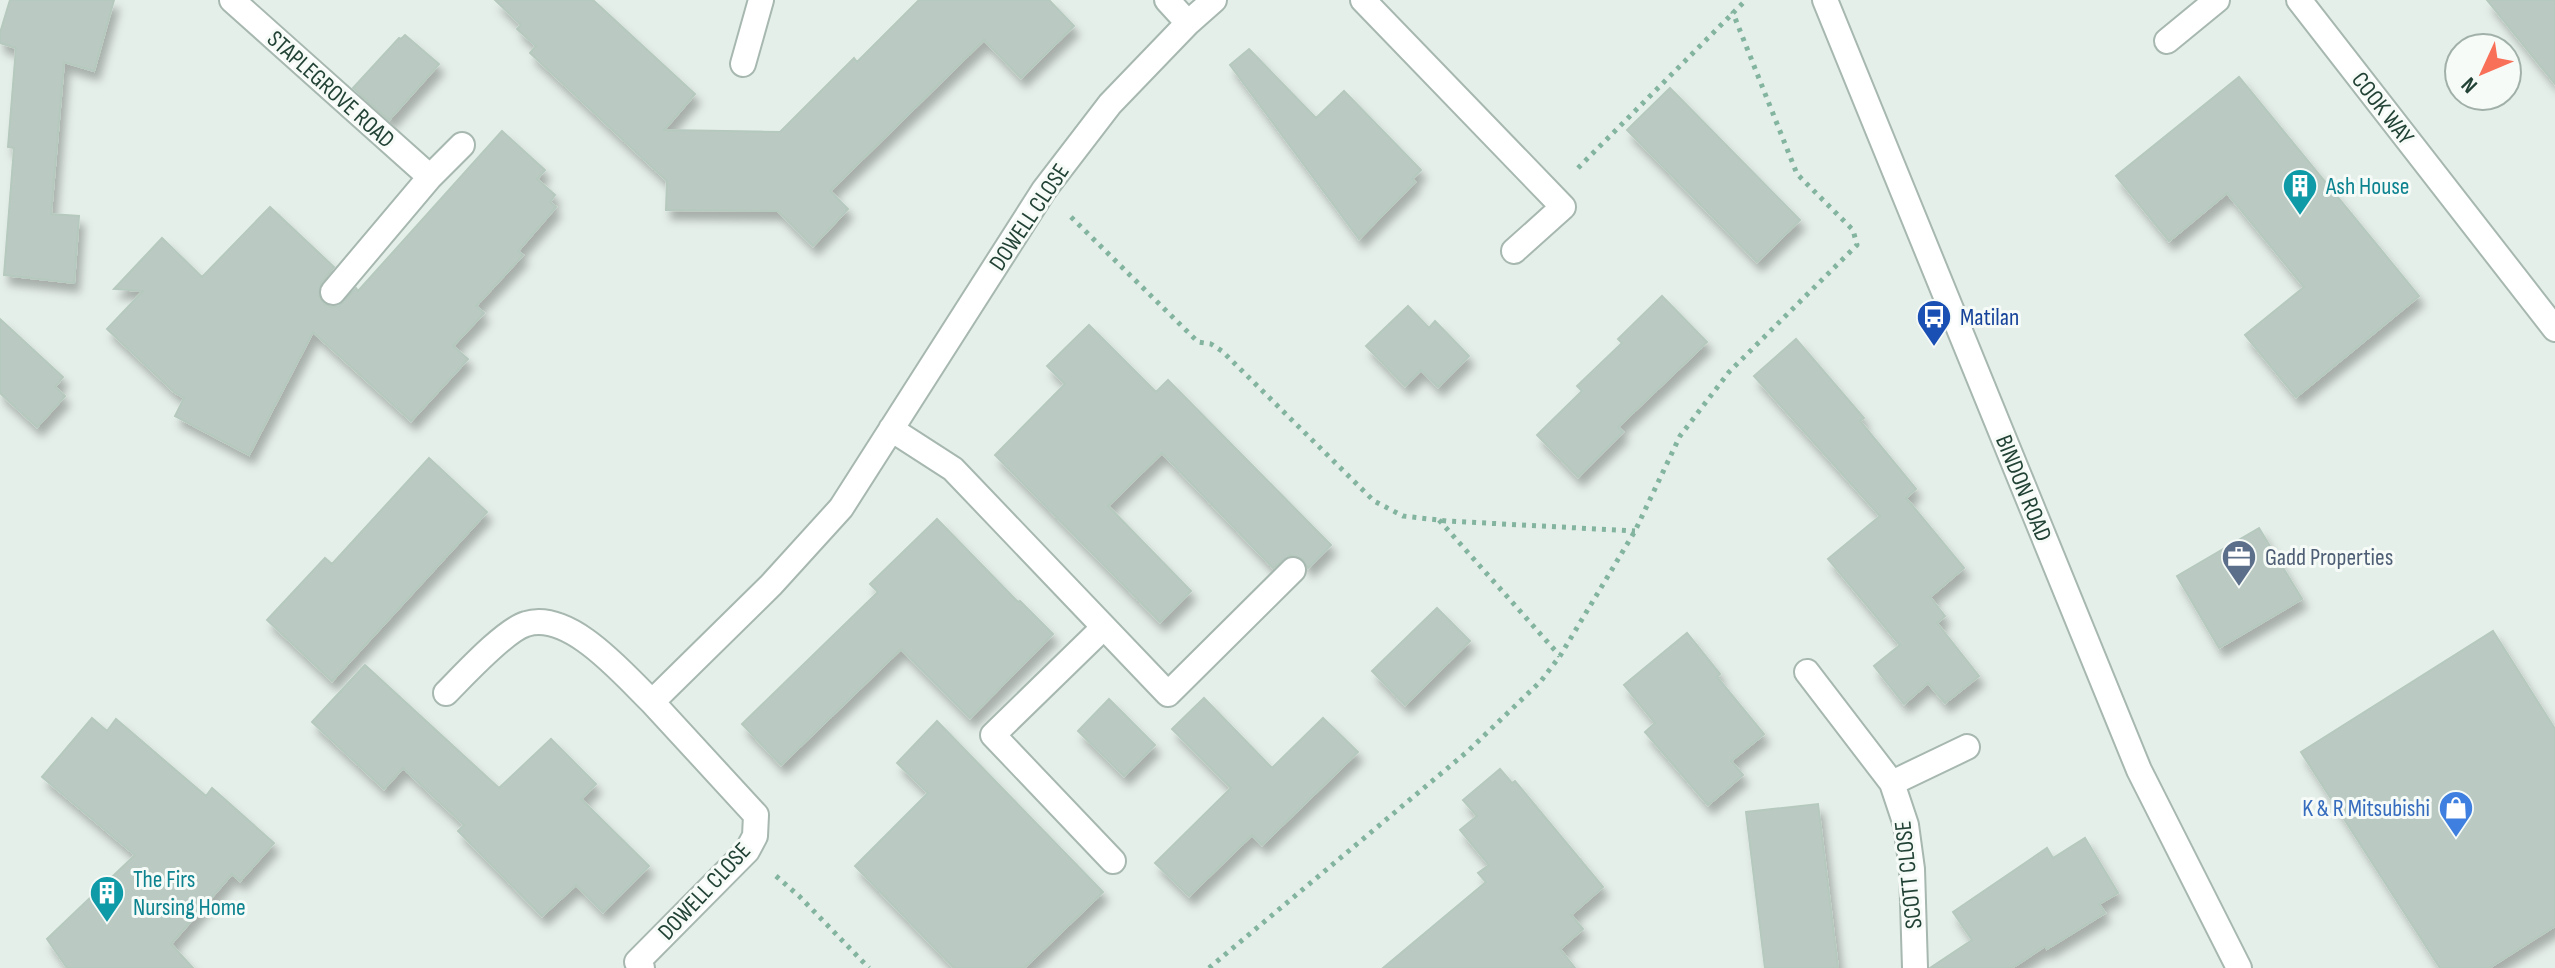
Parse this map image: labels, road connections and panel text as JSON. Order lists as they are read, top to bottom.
{
  "streets": {
    "street": [
      "STAPLEGROVE ROAD",
      "COOK WAY",
      "DOWELL CLOSE",
      "BINDON ROAD",
      "SCOTT CLOSE"
    ]
  },
  "places": {
    "building": ["Ash House", "The Firs Nursing Home"],
    "bus stop": ["Matilan"],
    "office": ["Gadd Properties"],
    "shop": ["K & R Mitsubishi"]
  },
  "north": "bottom left"
}
